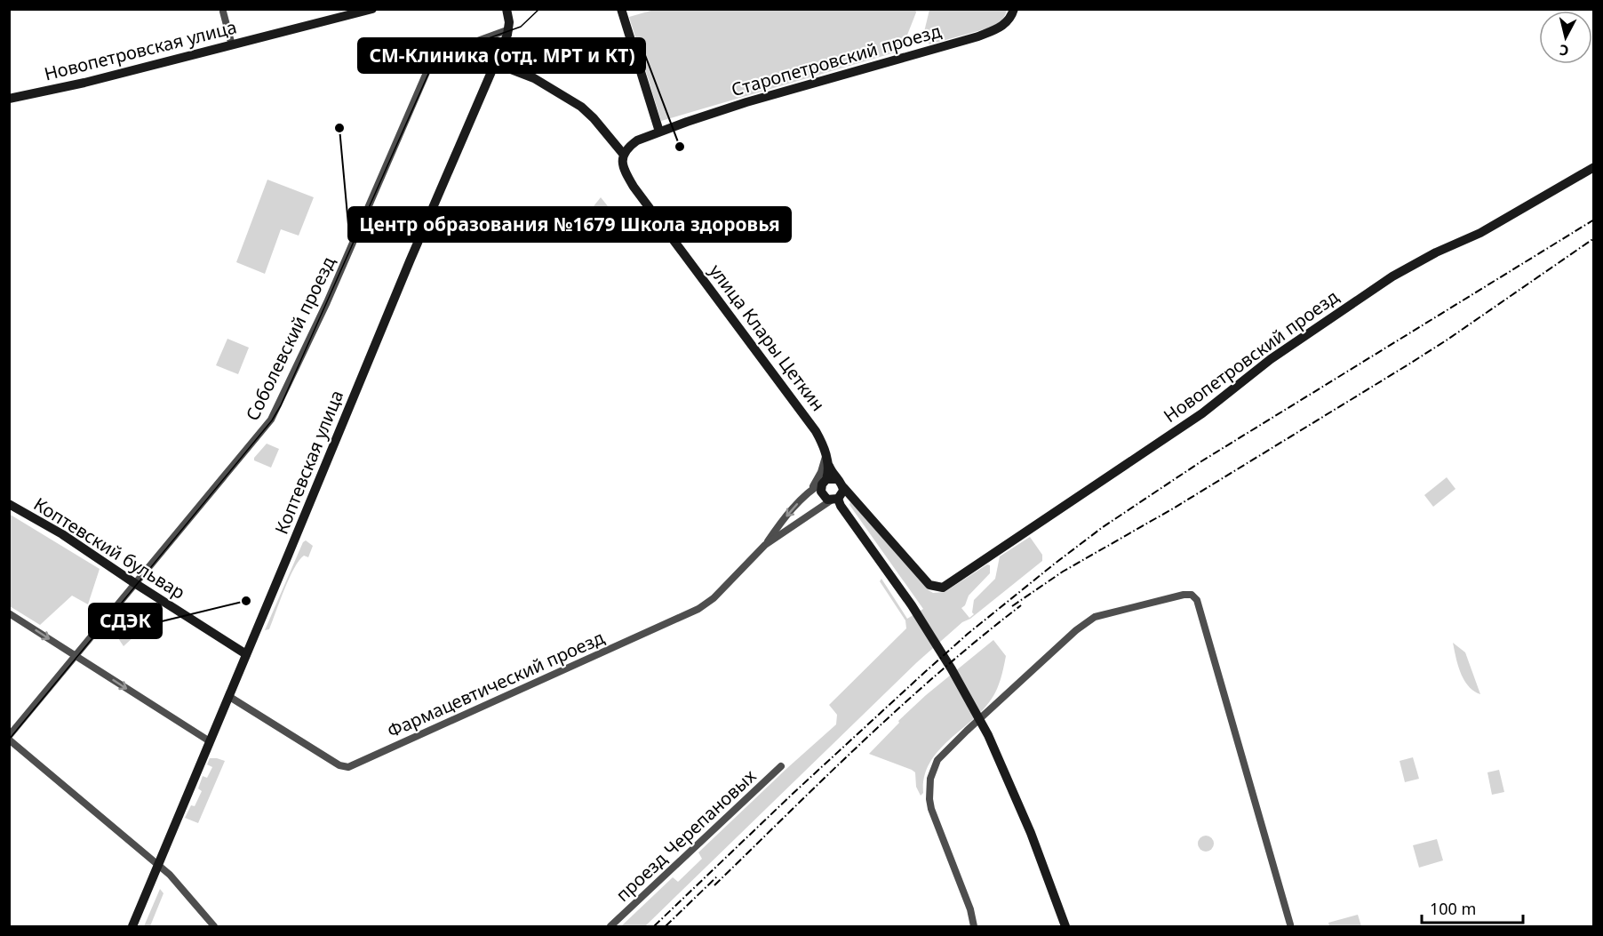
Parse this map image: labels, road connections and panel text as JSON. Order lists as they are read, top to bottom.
{
  "streets": {
    "street": [
      "Новопетровская улица",
      "Старопетровский проезд",
      "улица Клары Цеткин",
      "Соболевский проезд",
      "Новопетровский проезд",
      "Коптевская улица",
      "Коптевский бульвар",
      "Фармацевтический проезд",
      "проезд Черепановых"
    ]
  },
  "crossings": [
    ["улица Клары Цеткин", "Новопетровский проезд"],
    ["улица Клары Цеткин", "Коптевская улица"],
    ["улица Клары Цеткин", "Фармацевтический проезд"],
    ["Соболевский проезд", "Коптевская улица"],
    ["Соболевский проезд", "Коптевский бульвар"],
    ["Новопетровский проезд", "Фармацевтический проезд"],
    ["Коптевская улица", "Коптевский бульвар"],
    ["Коптевская улица", "Фармацевтический проезд"]
  ],
  "places": ["Центр образования №1679 Школа здоровья", "СМ-Клиника (отд. МРТ и КТ)", "СДЭК"],
  "scale_bar": "100 m",
  "north": "bottom"
}
